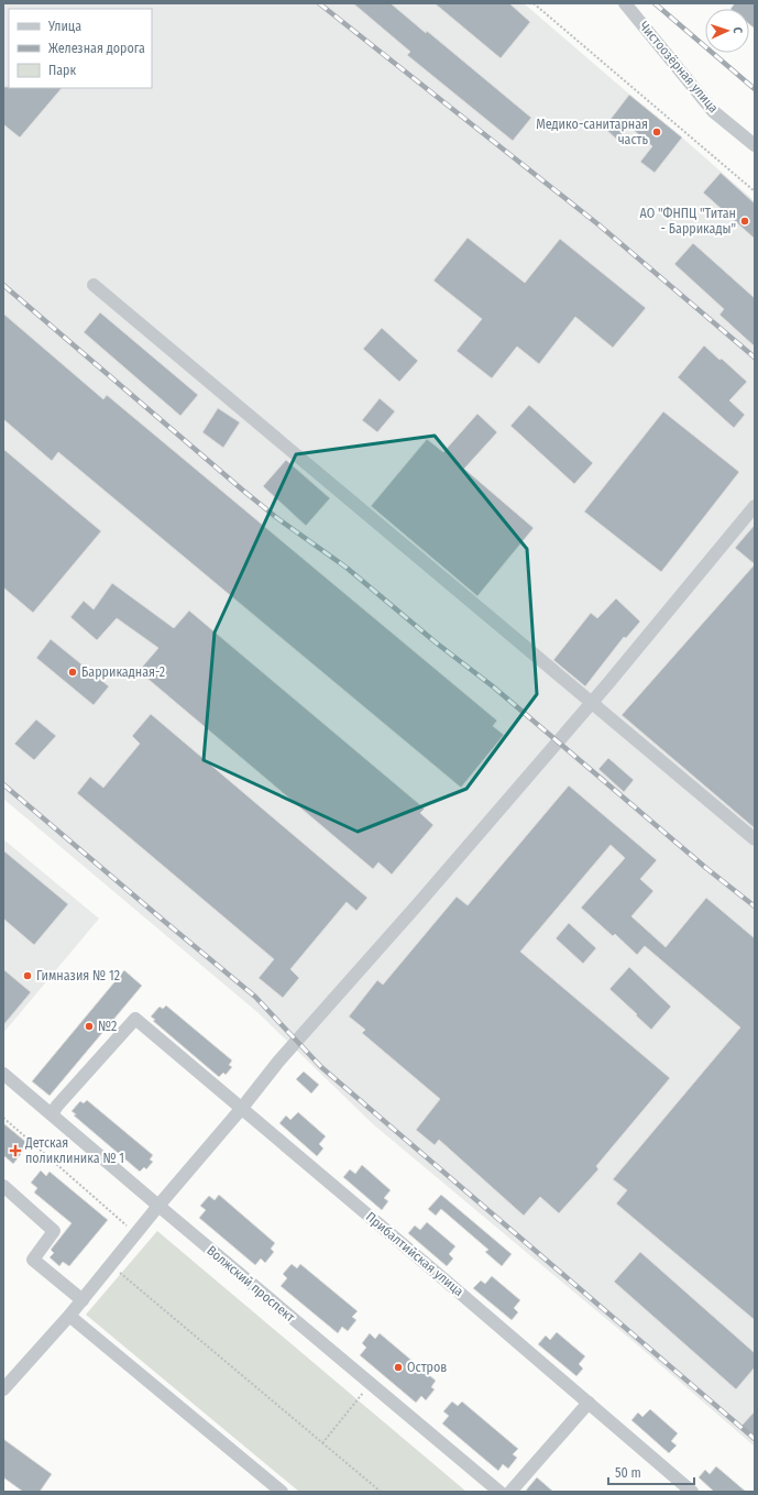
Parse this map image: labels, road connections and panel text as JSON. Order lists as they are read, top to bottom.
{
  "streets": {
    "street": ["Чистоозёрная улица", "Прибалтийская улица", "Волжский проспект"]
  },
  "crossings": [
    ["Прибалтийская улица", "Волжский проспект"]
  ],
  "places": {
    "other": [
      "Медико-санитарная часть",
      "АО \"ФНПЦ \"Титан - Баррикады\"",
      "Баррикадная-2",
      "Гимназия № 12",
      "№2",
      "Остров"
    ],
    "health": ["Детская поликлиника № 1"]
  },
  "legend": ["Улица", "Железная дорога", "Парк"],
  "scale_bar": "50 m",
  "north": "right"
}
